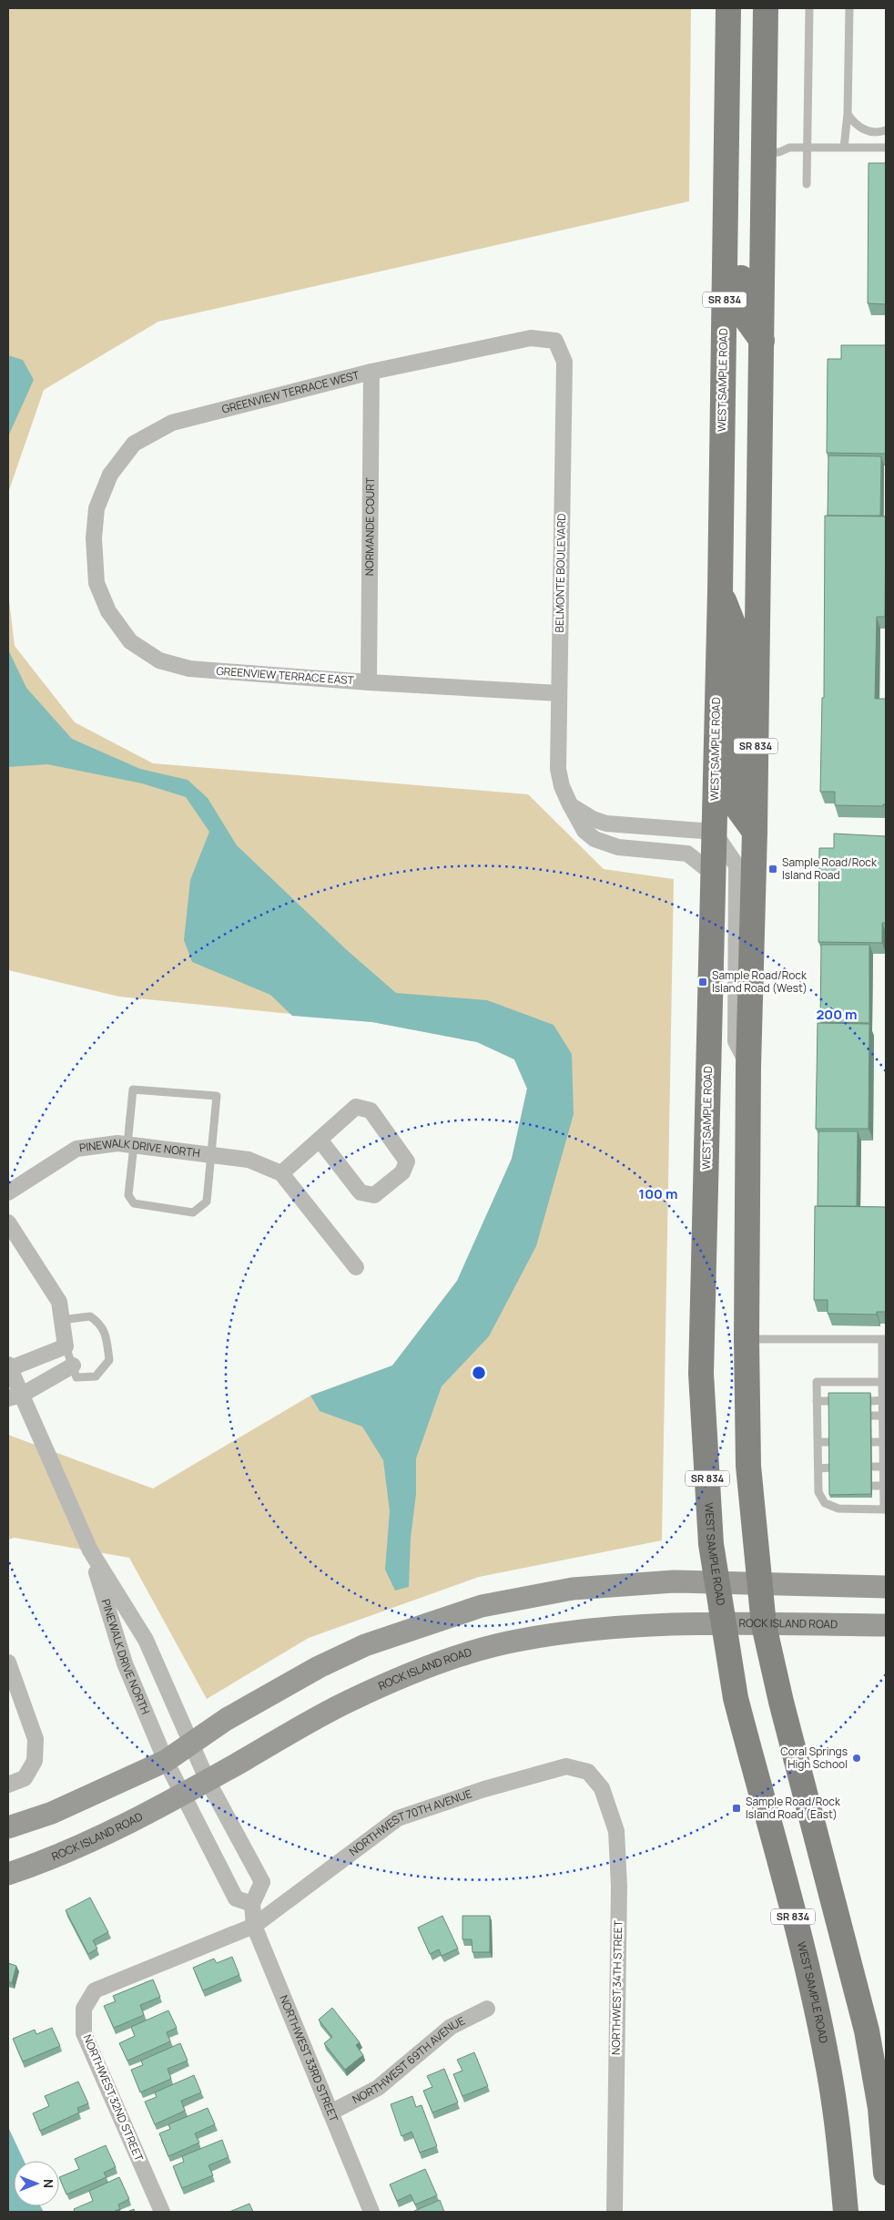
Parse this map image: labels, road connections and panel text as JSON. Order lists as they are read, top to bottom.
{
  "streets": {
    "main road": ["SR 834", "WEST SAMPLE ROAD", "ROCK ISLAND ROAD"],
    "street": [
      "GREENVIEW TERRACE WEST",
      "NORMANDE COURT",
      "BELMONTE BOULEVARD",
      "GREENVIEW TERRACE EAST",
      "PINEWALK DRIVE NORTH",
      "NORTHWEST 70TH AVENUE",
      "NORTHWEST 34TH STREET",
      "NORTHWEST 33RD STREET",
      "NORTHWEST 69TH AVENUE",
      "NORTHWEST 32ND STREET"
    ]
  },
  "crossings": [
    ["SR 834", "ROCK ISLAND ROAD"],
    ["WEST SAMPLE ROAD", "BELMONTE BOULEVARD"],
    ["WEST SAMPLE ROAD", "ROCK ISLAND ROAD"],
    ["GREENVIEW TERRACE WEST", "NORMANDE COURT"],
    ["GREENVIEW TERRACE WEST", "BELMONTE BOULEVARD"],
    ["GREENVIEW TERRACE WEST", "GREENVIEW TERRACE EAST"],
    ["NORMANDE COURT", "GREENVIEW TERRACE EAST"],
    ["BELMONTE BOULEVARD", "GREENVIEW TERRACE EAST"],
    ["PINEWALK DRIVE NORTH", "ROCK ISLAND ROAD"],
    ["NORTHWEST 70TH AVENUE", "NORTHWEST 34TH STREET"],
    ["NORTHWEST 70TH AVENUE", "NORTHWEST 33RD STREET"],
    ["NORTHWEST 70TH AVENUE", "NORTHWEST 32ND STREET"],
    ["NORTHWEST 33RD STREET", "NORTHWEST 69TH AVENUE"],
    ["NORTHWEST 33RD STREET", "NORTHWEST 32ND STREET"]
  ],
  "places": {
    "transit": ["Sample Road/Rock Island Road", "Sample Road/Rock Island Road (West)", "Sample Road/Rock Island Road (East)"],
    "other": ["Coral Springs High School"]
  },
  "north": "right",
  "rings": ["200 m", "100 m"]
}
